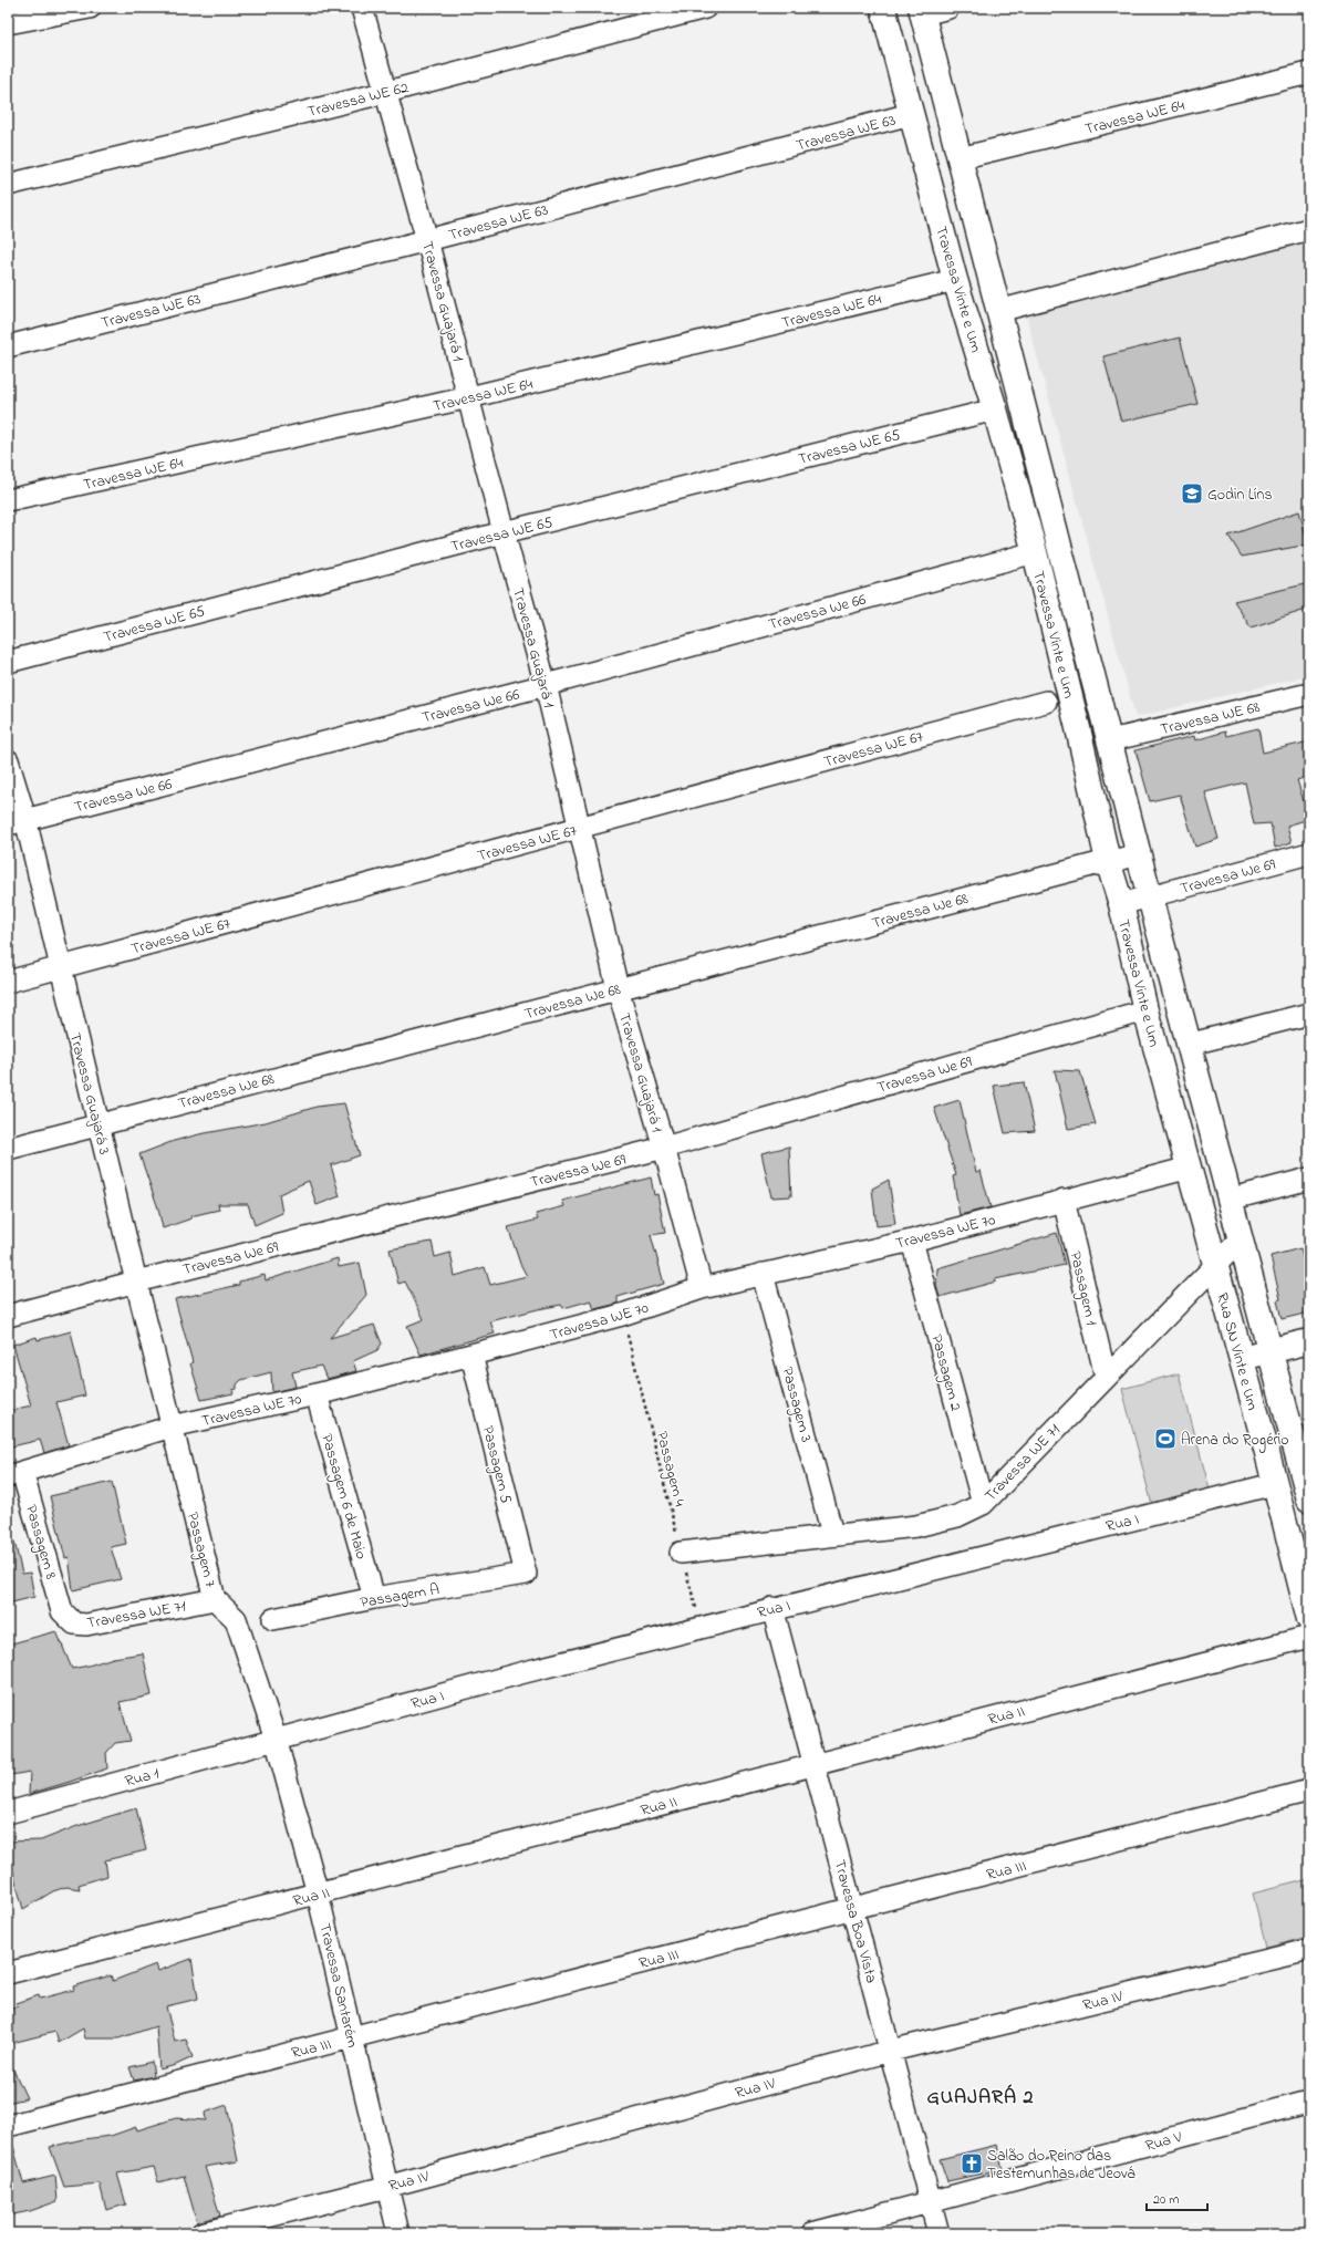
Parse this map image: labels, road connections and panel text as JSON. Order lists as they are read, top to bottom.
{
  "streets": {
    "main road": ["Travessa Vinte e Um", "Rua SN Vinte e Um"],
    "street": [
      "Travessa WE 62",
      "Travessa WE 64",
      "Travessa WE 63",
      "Travessa Guajará 1",
      "Travessa WE 65",
      "Travessa We 66",
      "Travessa WE 68",
      "Travessa WE 67",
      "Travessa We 69",
      "Travessa We 68",
      "Travessa Guajará 3",
      "Travessa WE 70",
      "Passagem 1",
      "Passagem 2",
      "Passagem 3",
      "Travessa WE 71",
      "Passagem 5",
      "Passagem 6 de Maio",
      "Rua I",
      "Passagem 8",
      "Passagem 7",
      "Passagem A",
      "Rua II",
      "Rua 1",
      "Rua III",
      "Travessa Boa Vista",
      "Travessa Santarém",
      "Rua IV",
      "Rua V"
    ],
    "path": ["Passagem 4"]
  },
  "crossings": [
    ["Travessa WE 62", "Travessa Guajará 1"],
    ["Travessa WE 64", "Travessa Vinte e Um"],
    ["Travessa WE 64", "Travessa Guajará 1"],
    ["Travessa WE 63", "Travessa Vinte e Um"],
    ["Travessa WE 63", "Travessa Guajará 1"],
    ["Travessa Vinte e Um", "Travessa WE 65"],
    ["Travessa Vinte e Um", "Travessa We 66"],
    ["Travessa Vinte e Um", "Travessa WE 68"],
    ["Travessa Vinte e Um", "Travessa We 69"],
    ["Travessa Vinte e Um", "Travessa We 68"],
    ["Travessa Vinte e Um", "Travessa WE 70"],
    ["Travessa Vinte e Um", "Rua SN Vinte e Um"],
    ["Travessa Vinte e Um", "Travessa WE 71"],
    ["Travessa Guajará 1", "Travessa WE 65"],
    ["Travessa Guajará 1", "Travessa We 66"],
    ["Travessa Guajará 1", "Travessa WE 67"],
    ["Travessa Guajará 1", "Travessa We 69"],
    ["Travessa Guajará 1", "Travessa We 68"],
    ["Travessa Guajará 1", "Travessa WE 70"],
    ["Travessa We 66", "Travessa Guajará 3"],
    ["Travessa WE 67", "Travessa Guajará 3"],
    ["Travessa We 69", "Travessa Guajará 3"],
    ["Travessa We 68", "Travessa Guajará 3"],
    ["Travessa Guajará 3", "Travessa WE 70"],
    ["Travessa Guajará 3", "Passagem 7"],
    ["Travessa WE 70", "Passagem 1"],
    ["Travessa WE 70", "Passagem 2"],
    ["Travessa WE 70", "Passagem 3"],
    ["Travessa WE 70", "Passagem 5"],
    ["Travessa WE 70", "Passagem 4"],
    ["Travessa WE 70", "Passagem 6 de Maio"],
    ["Travessa WE 70", "Passagem 8"],
    ["Travessa WE 70", "Passagem 7"],
    ["Passagem 1", "Travessa WE 71"],
    ["Rua SN Vinte e Um", "Travessa WE 71"],
    ["Rua SN Vinte e Um", "Rua I"],
    ["Passagem 2", "Travessa WE 71"],
    ["Passagem 3", "Travessa WE 71"],
    ["Travessa WE 71", "Passagem 4"],
    ["Travessa WE 71", "Passagem 8"],
    ["Travessa WE 71", "Passagem 7"],
    ["Passagem 5", "Passagem A"],
    ["Passagem 4", "Rua I"],
    ["Passagem 6 de Maio", "Passagem A"],
    ["Rua I", "Passagem 7"],
    ["Rua I", "Rua 1"],
    ["Rua I", "Travessa Boa Vista"],
    ["Rua I", "Travessa Santarém"],
    ["Passagem 7", "Rua 1"],
    ["Passagem 7", "Travessa Santarém"],
    ["Rua II", "Travessa Boa Vista"],
    ["Rua II", "Travessa Santarém"],
    ["Rua 1", "Travessa Santarém"],
    ["Rua III", "Travessa Boa Vista"],
    ["Rua III", "Travessa Santarém"],
    ["Travessa Boa Vista", "Rua IV"],
    ["Travessa Boa Vista", "Rua V"],
    ["Travessa Santarém", "Rua IV"]
  ],
  "districts": ["GUAJARÁ 2"],
  "places": {
    "school or university": ["Godin Líns"],
    "sports": ["Arena do Rogério"],
    "church": ["Salão do Reino das Testemunhas de Jeová"]
  },
  "scale_bar": "20 m"
}
